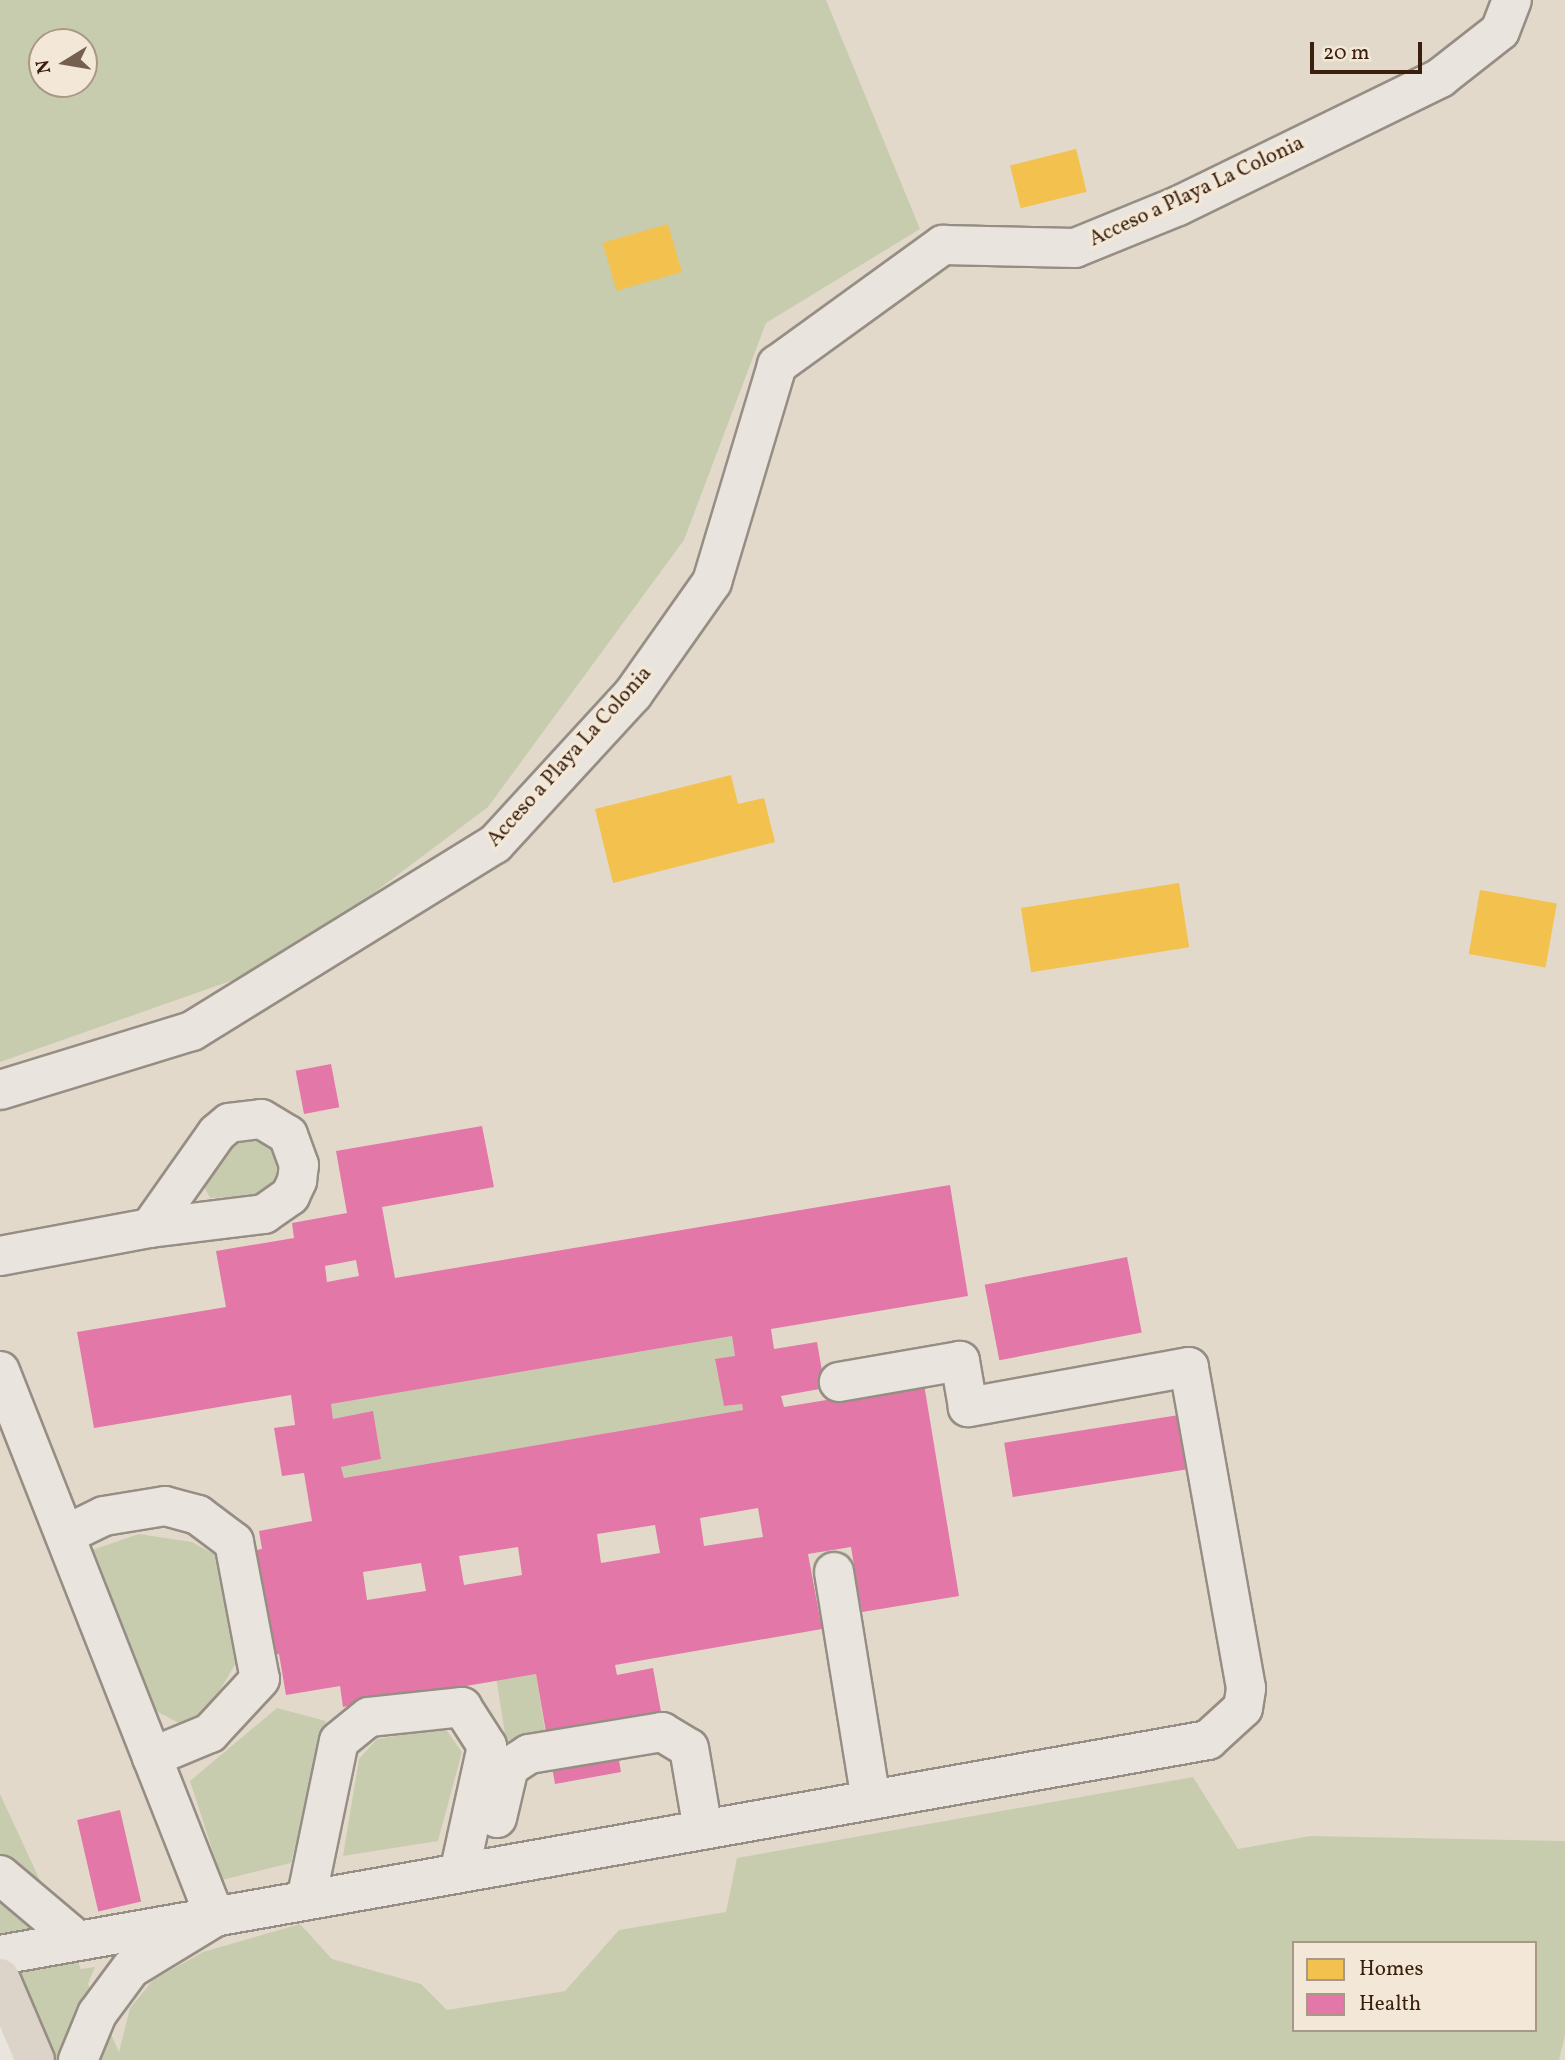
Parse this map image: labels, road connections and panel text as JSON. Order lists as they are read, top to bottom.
{
  "streets": {
    "street": ["Acceso a Playa La Colonia"]
  },
  "legend": ["Homes", "Health"],
  "scale_bar": "20 m",
  "north": "left"
}
